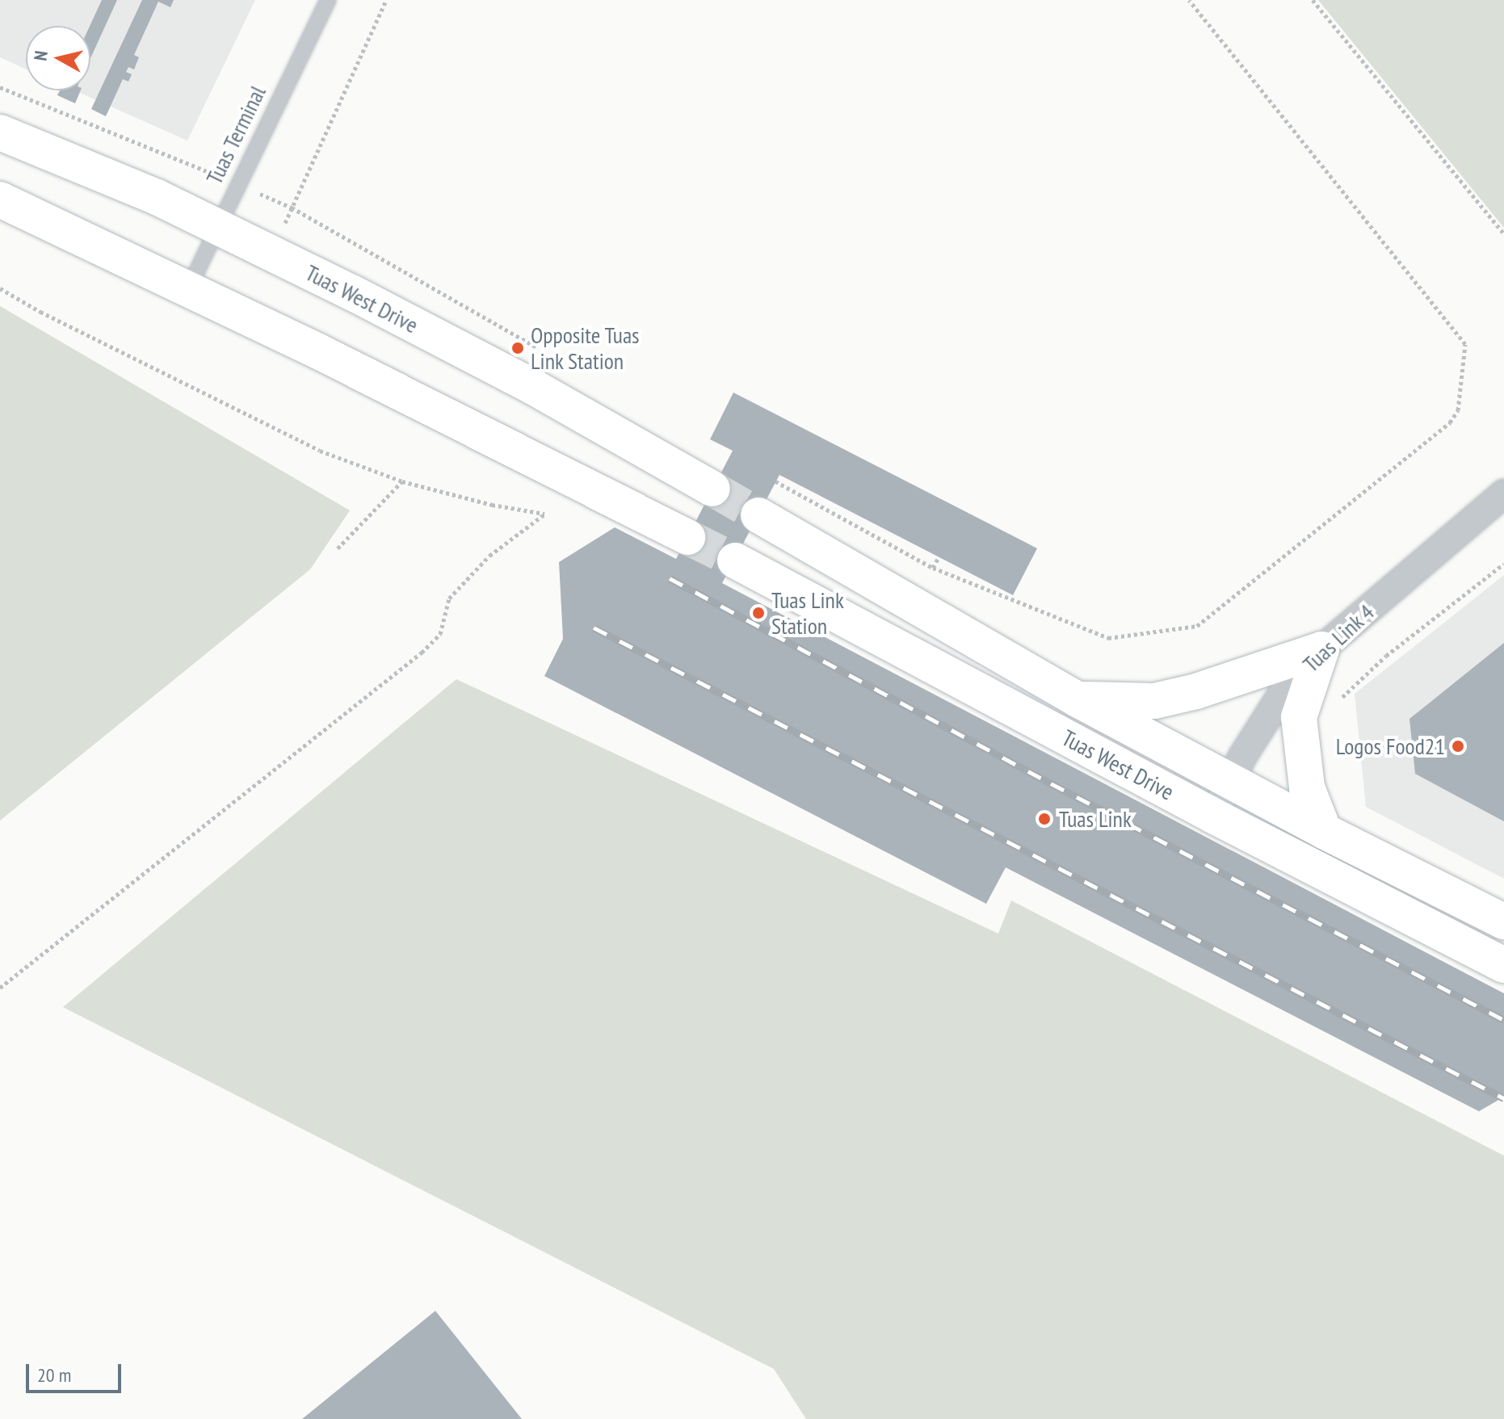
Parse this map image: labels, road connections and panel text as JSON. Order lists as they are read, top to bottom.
{
  "streets": {
    "main road": ["Tuas West Drive"],
    "street": ["Tuas Link 4"],
    "lane": ["Tuas Terminal"]
  },
  "crossings": [
    ["Tuas Terminal", "Tuas West Drive"],
    ["Tuas West Drive", "Tuas Link 4"]
  ],
  "places": [
    "Opposite Tuas Link Station",
    "Tuas Link Station",
    "Logos Food21",
    "Tuas Link"
  ],
  "scale_bar": "20 m",
  "north": "left"
}
